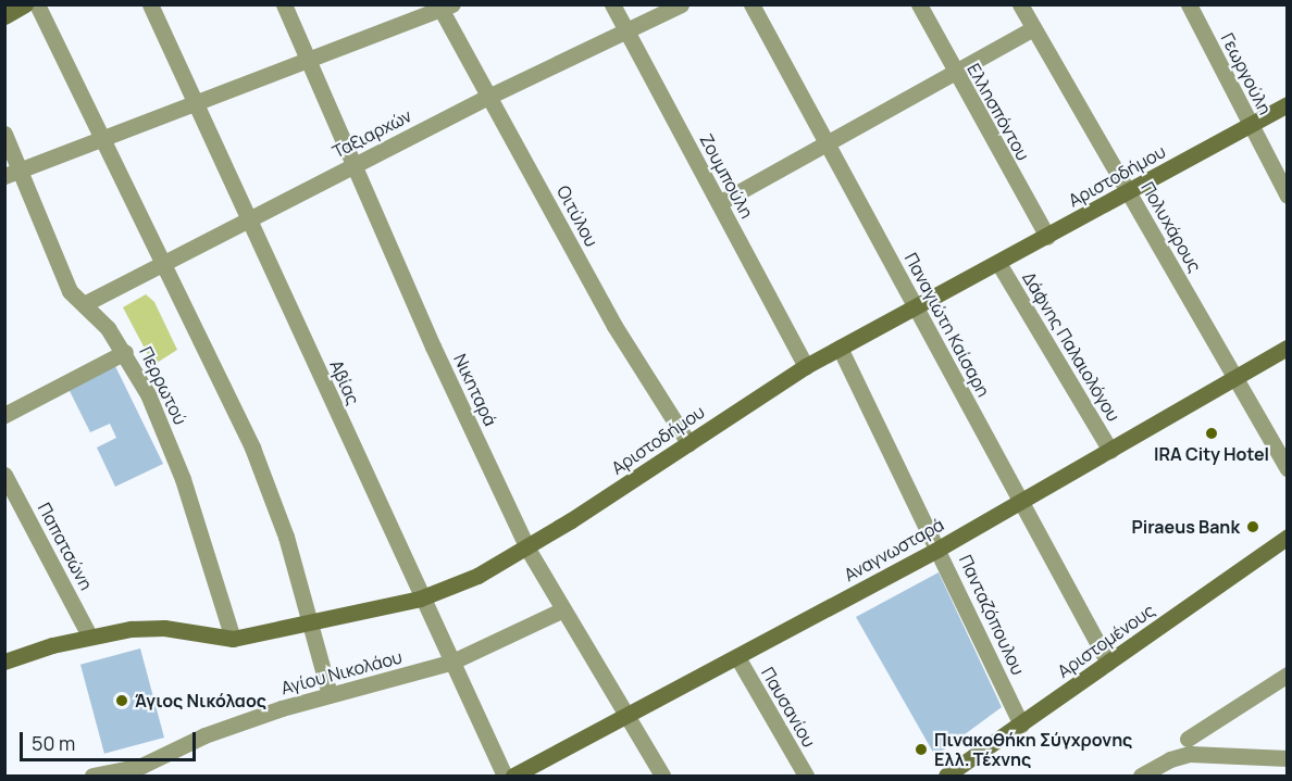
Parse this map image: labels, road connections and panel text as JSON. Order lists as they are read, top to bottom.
{
  "streets": {
    "street": [
      "Γεωργούλη",
      "Ελλησπόντου",
      "Ταξιαρχών",
      "Ζουμπούλη",
      "Αριστοδήμου",
      "Οιτύλου",
      "Πολυχάρους",
      "Παναγιώτη Καίσαρη",
      "Δάφνης Παλαιολόγου",
      "Αβίας",
      "Περρωτού",
      "Νικηταρά",
      "Παπατσώνη",
      "Αναγνωσταρά",
      "Πανταζόπουλου",
      "Αριστομένους",
      "Αγίου Νικολάου",
      "Παυσανίου"
    ]
  },
  "crossings": [
    ["Γεωργούλη", "Αριστοδήμου"],
    ["Ελλησπόντου", "Αριστοδήμου"],
    ["Ταξιαρχών", "Ζουμπούλη"],
    ["Ταξιαρχών", "Οιτύλου"],
    ["Ταξιαρχών", "Αβίας"],
    ["Ταξιαρχών", "Περρωτού"],
    ["Ταξιαρχών", "Νικηταρά"],
    ["Ζουμπούλη", "Αριστοδήμου"],
    ["Αριστοδήμου", "Οιτύλου"],
    ["Αριστοδήμου", "Πολυχάρους"],
    ["Αριστοδήμου", "Παναγιώτη Καίσαρη"],
    ["Αριστοδήμου", "Δάφνης Παλαιολόγου"],
    ["Αριστοδήμου", "Αβίας"],
    ["Αριστοδήμου", "Περρωτού"],
    ["Αριστοδήμου", "Νικηταρά"],
    ["Αριστοδήμου", "Παπατσώνη"],
    ["Αριστοδήμου", "Πανταζόπουλου"],
    ["Πολυχάρους", "Αναγνωσταρά"],
    ["Παναγιώτη Καίσαρη", "Αναγνωσταρά"],
    ["Παναγιώτη Καίσαρη", "Αριστομένους"],
    ["Δάφνης Παλαιολόγου", "Αναγνωσταρά"],
    ["Αβίας", "Αγίου Νικολάου"],
    ["Νικηταρά", "Αναγνωσταρά"],
    ["Νικηταρά", "Αγίου Νικολάου"],
    ["Αναγνωσταρά", "Πανταζόπουλου"],
    ["Αναγνωσταρά", "Παυσανίου"],
    ["Πανταζόπουλου", "Αριστομένους"]
  ],
  "places": [
    "IRA City Hotel",
    "Piraeus Bank",
    "Άγιος Νικόλαος",
    "Πινακοθήκη Σύγχρονης Ελλ. Τέχνης"
  ],
  "scale_bar": "50 m"
}
